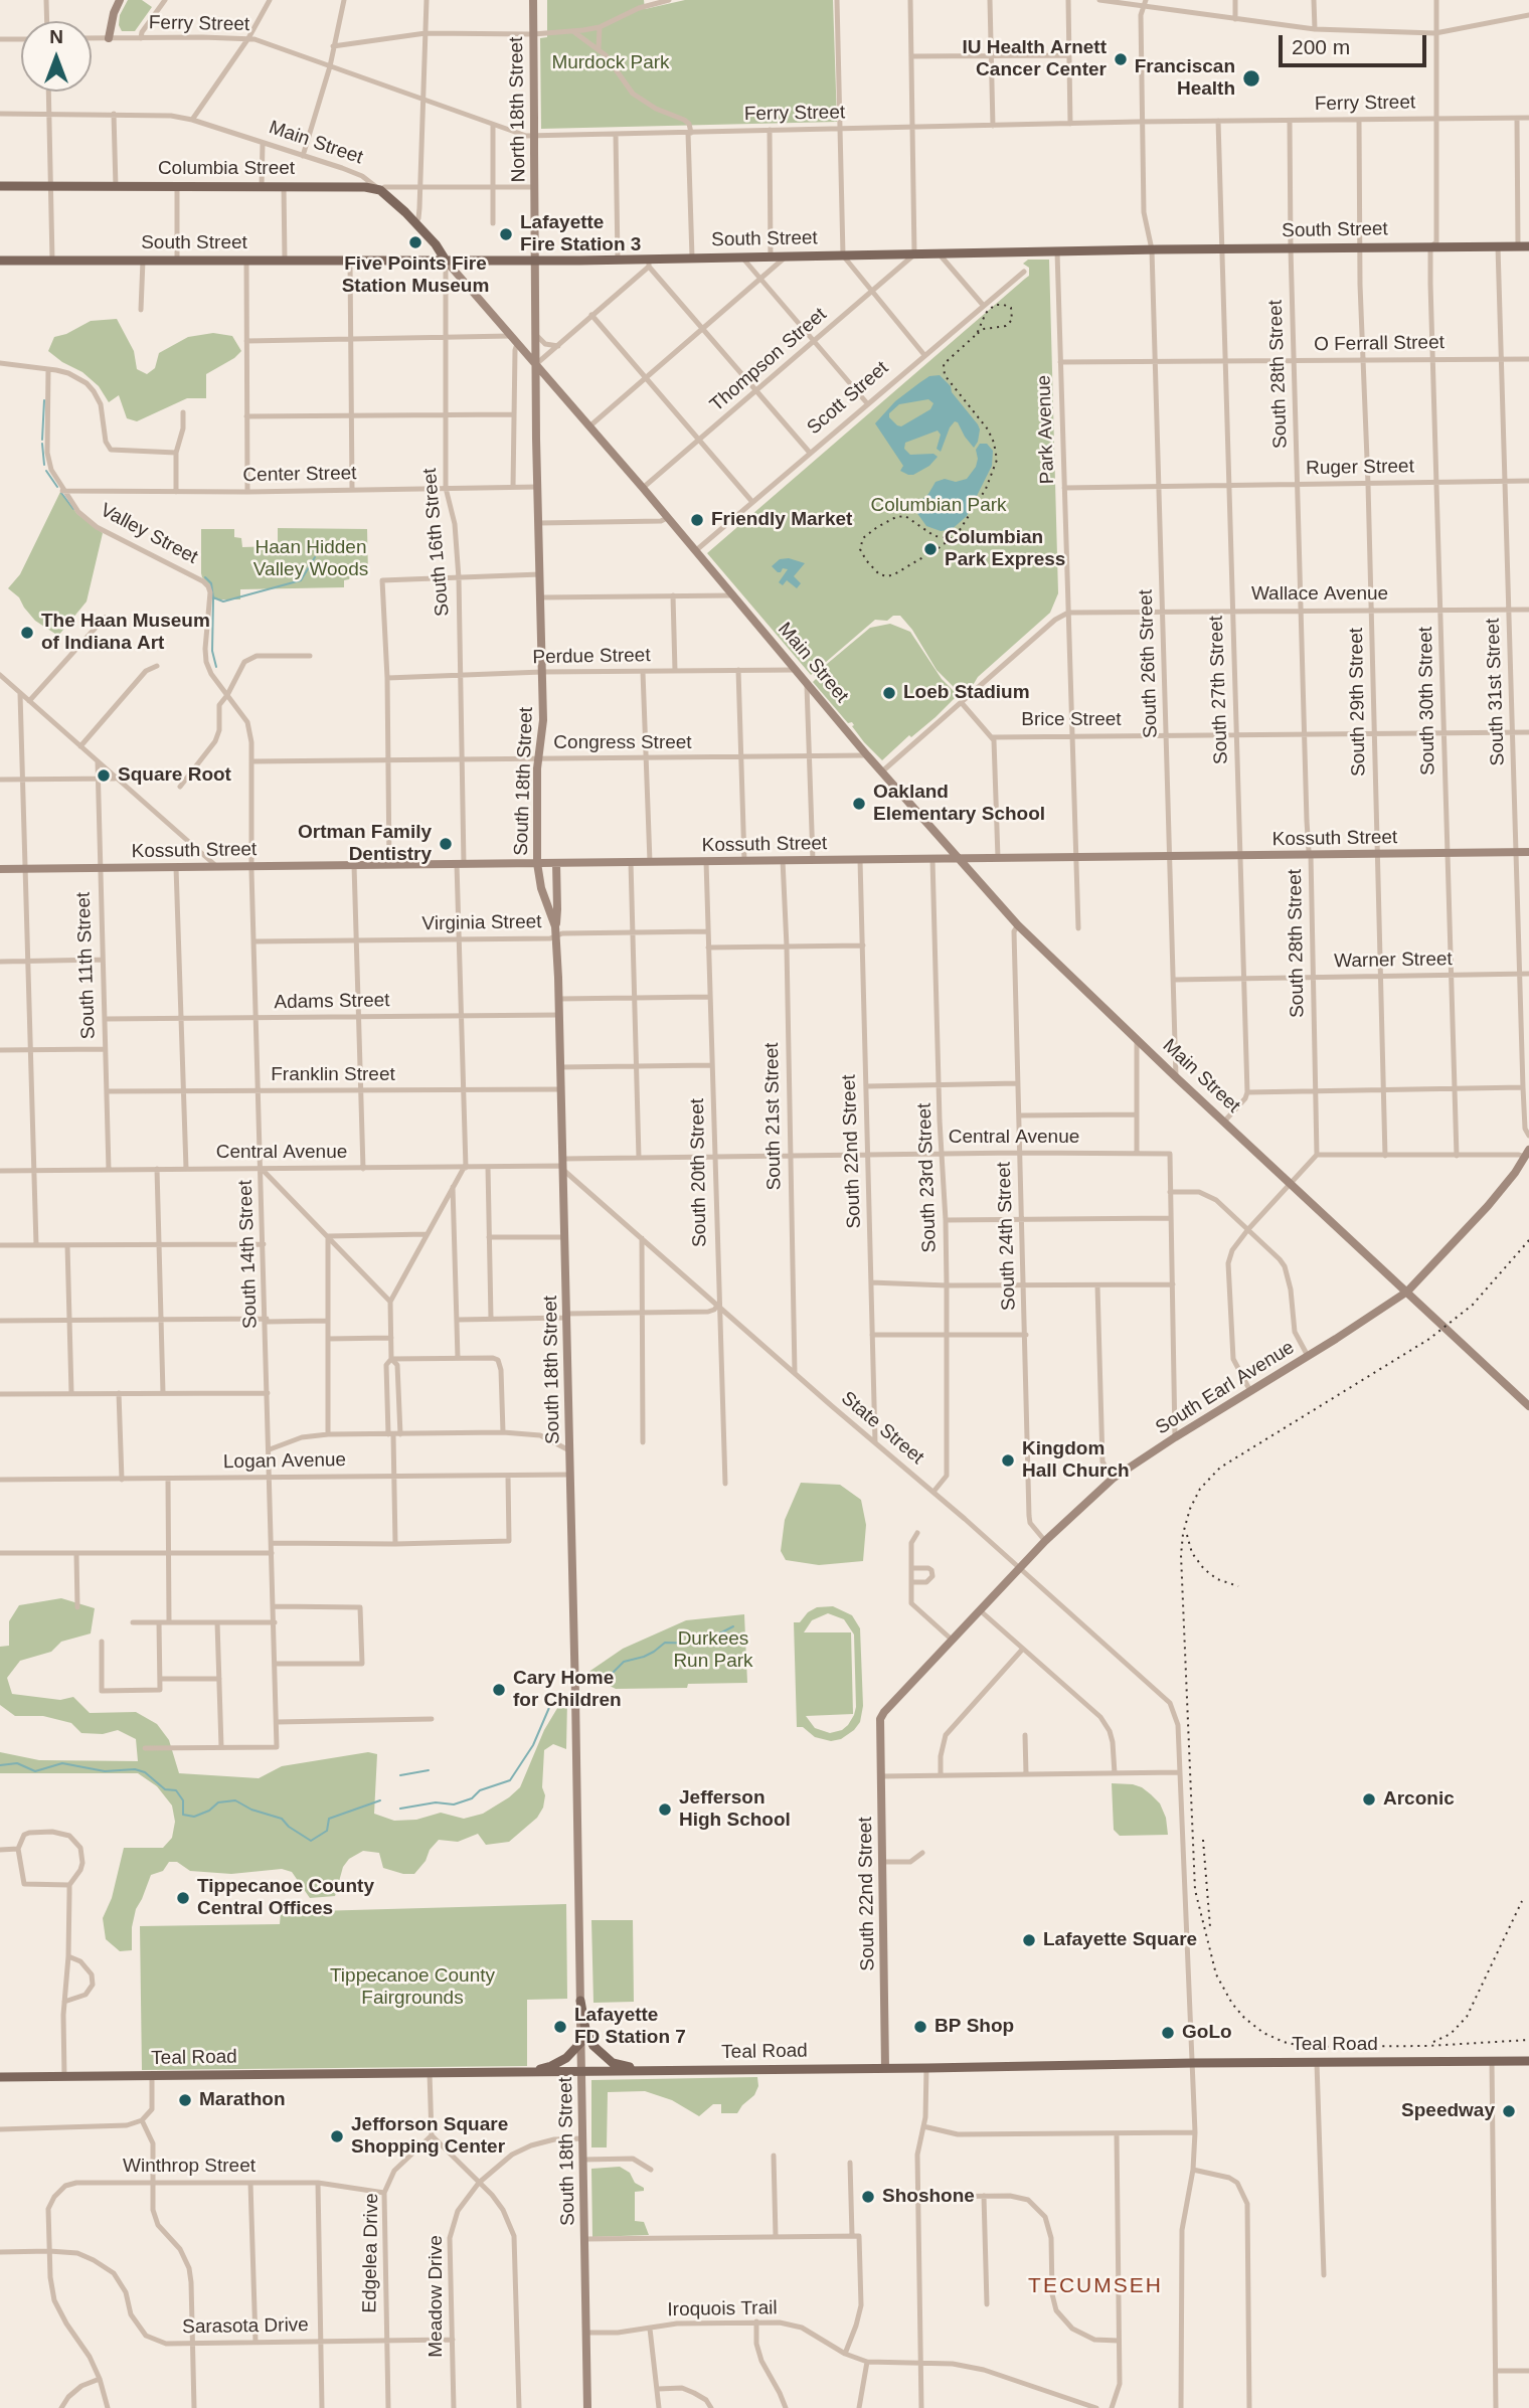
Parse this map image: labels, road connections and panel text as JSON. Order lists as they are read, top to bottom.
{
  "streets": {
    "main road": [
      "North 18th Street",
      "Main Street",
      "Columbia Street",
      "South Street",
      "South 18th Street",
      "Kossuth Street",
      "South 22nd Street",
      "South Earl Avenue",
      "Teal Road"
    ],
    "street": [
      "Ferry Street",
      "O Ferrall Street",
      "Thompson Street",
      "South 28th Street",
      "Scott Street",
      "Park Avenue",
      "Ruger Street",
      "Center Street",
      "Valley Street",
      "South 16th Street",
      "Wallace Avenue",
      "Perdue Street",
      "South 26th Street",
      "South 27th Street",
      "South 31st Street",
      "South 30th Street",
      "South 29th Street",
      "Brice Street",
      "Congress Street",
      "Virginia Street",
      "Warner Street",
      "South 11th Street",
      "Adams Street",
      "Franklin Street",
      "South 21st Street",
      "Central Avenue",
      "South 20th Street",
      "South 23rd Street",
      "South 24th Street",
      "South 14th Street",
      "State Street",
      "Logan Avenue",
      "Winthrop Street",
      "Edgelea Drive",
      "Meadow Drive",
      "Iroquois Trail",
      "Sarasota Drive"
    ]
  },
  "crossings": [
    ["Ferry Street", "South 28th Street"],
    ["Ferry Street", "South 26th Street"],
    ["Ferry Street", "South 27th Street"],
    ["Ferry Street", "South 30th Street"],
    ["Ferry Street", "South 29th Street"],
    ["North 18th Street", "Columbia Street"],
    ["North 18th Street", "South Street"],
    ["North 18th Street", "South 18th Street"],
    ["Main Street", "Columbia Street"],
    ["Main Street", "South Street"],
    ["Main Street", "Thompson Street"],
    ["Main Street", "Scott Street"],
    ["Main Street", "South 16th Street"],
    ["Main Street", "Perdue Street"],
    ["Main Street", "South 26th Street"],
    ["Main Street", "Congress Street"],
    ["Main Street", "South 18th Street"],
    ["Main Street", "Kossuth Street"],
    ["Main Street", "South 24th Street"],
    ["Main Street", "South Earl Avenue"],
    ["South Street", "Thompson Street"],
    ["South Street", "South 28th Street"],
    ["South Street", "Park Avenue"],
    ["South Street", "South 16th Street"],
    ["South Street", "South 26th Street"],
    ["South Street", "South 27th Street"],
    ["South Street", "South 31st Street"],
    ["South Street", "South 30th Street"],
    ["South Street", "South 29th Street"],
    ["South Street", "South 18th Street"],
    ["O Ferrall Street", "South 28th Street"],
    ["O Ferrall Street", "Park Avenue"],
    ["O Ferrall Street", "South 26th Street"],
    ["O Ferrall Street", "South 27th Street"],
    ["O Ferrall Street", "South 31st Street"],
    ["O Ferrall Street", "South 30th Street"],
    ["O Ferrall Street", "South 29th Street"],
    ["South 28th Street", "Ruger Street"],
    ["South 28th Street", "Wallace Avenue"],
    ["South 28th Street", "Brice Street"],
    ["South 28th Street", "Kossuth Street"],
    ["South 28th Street", "Warner Street"],
    ["Park Avenue", "Ruger Street"],
    ["Park Avenue", "Wallace Avenue"],
    ["Park Avenue", "Brice Street"],
    ["Park Avenue", "Kossuth Street"],
    ["Ruger Street", "South 26th Street"],
    ["Ruger Street", "South 27th Street"],
    ["Ruger Street", "South 31st Street"],
    ["Ruger Street", "South 30th Street"],
    ["Ruger Street", "South 29th Street"],
    ["Center Street", "Valley Street"],
    ["Center Street", "South 16th Street"],
    ["Center Street", "South 18th Street"],
    ["Valley Street", "Congress Street"],
    ["Valley Street", "South 14th Street"],
    ["South 16th Street", "Perdue Street"],
    ["South 16th Street", "Congress Street"],
    ["South 16th Street", "Kossuth Street"],
    ["South 16th Street", "Virginia Street"],
    ["South 16th Street", "Adams Street"],
    ["South 16th Street", "Franklin Street"],
    ["South 16th Street", "Central Avenue"],
    ["Wallace Avenue", "South 26th Street"],
    ["Wallace Avenue", "South 27th Street"],
    ["Wallace Avenue", "South 31st Street"],
    ["Wallace Avenue", "South 30th Street"],
    ["Wallace Avenue", "South 29th Street"],
    ["Perdue Street", "South 18th Street"],
    ["South 26th Street", "Brice Street"],
    ["South 26th Street", "Kossuth Street"],
    ["South 26th Street", "Warner Street"],
    ["South 27th Street", "Brice Street"],
    ["South 27th Street", "Kossuth Street"],
    ["South 27th Street", "Warner Street"],
    ["South 31st Street", "Brice Street"],
    ["South 31st Street", "Kossuth Street"],
    ["South 31st Street", "Warner Street"],
    ["South 30th Street", "Brice Street"],
    ["South 30th Street", "Kossuth Street"],
    ["South 30th Street", "Warner Street"],
    ["South 29th Street", "Brice Street"],
    ["South 29th Street", "Kossuth Street"],
    ["South 29th Street", "Warner Street"],
    ["Congress Street", "South 18th Street"],
    ["Congress Street", "South 14th Street"],
    ["South 18th Street", "Kossuth Street"],
    ["South 18th Street", "Virginia Street"],
    ["South 18th Street", "Adams Street"],
    ["South 18th Street", "Franklin Street"],
    ["South 18th Street", "Central Avenue"],
    ["South 18th Street", "State Street"],
    ["South 18th Street", "Logan Avenue"],
    ["South 18th Street", "Teal Road"],
    ["South 18th Street", "Meadow Drive"],
    ["South 18th Street", "Iroquois Trail"],
    ["Kossuth Street", "South 11th Street"],
    ["Kossuth Street", "South 21st Street"],
    ["Kossuth Street", "South 22nd Street"],
    ["Kossuth Street", "South 20th Street"],
    ["Kossuth Street", "South 23rd Street"],
    ["Kossuth Street", "South 14th Street"],
    ["Virginia Street", "South 20th Street"],
    ["Virginia Street", "South 14th Street"],
    ["South 11th Street", "Adams Street"],
    ["South 11th Street", "Franklin Street"],
    ["South 11th Street", "Central Avenue"],
    ["Adams Street", "South 14th Street"],
    ["Franklin Street", "South 14th Street"],
    ["South 21st Street", "Central Avenue"],
    ["South 21st Street", "State Street"],
    ["Central Avenue", "South 22nd Street"],
    ["Central Avenue", "South 20th Street"],
    ["Central Avenue", "South 23rd Street"],
    ["Central Avenue", "South 24th Street"],
    ["Central Avenue", "South 14th Street"],
    ["Central Avenue", "State Street"],
    ["South 22nd Street", "South Earl Avenue"],
    ["South 22nd Street", "State Street"],
    ["South 22nd Street", "Teal Road"],
    ["South 20th Street", "State Street"],
    ["South 23rd Street", "State Street"],
    ["South 24th Street", "South Earl Avenue"],
    ["South 14th Street", "Logan Avenue"],
    ["South Earl Avenue", "State Street"],
    ["Winthrop Street", "Edgelea Drive"],
    ["Winthrop Street", "Sarasota Drive"],
    ["Edgelea Drive", "Sarasota Drive"],
    ["Meadow Drive", "Sarasota Drive"]
  ],
  "districts": ["TECUMSEH"],
  "parks": [
    "Murdock Park",
    "Columbian Park",
    "Haan Hidden Valley Woods",
    "Durkees Run Park",
    "Tippecanoe County Fairgrounds"
  ],
  "places": [
    "IU Health Arnett Cancer Center",
    "Franciscan Health",
    "Lafayette Fire Station 3",
    "Five Points Fire Station Museum",
    "Friendly Market",
    "Columbian Park Express",
    "The Haan Museum of Indiana Art",
    "Loeb Stadium",
    "Square Root",
    "Oakland Elementary School",
    "Ortman Family Dentistry",
    "Kingdom Hall Church",
    "Cary Home for Children",
    "Arconic",
    "Jefferson High School",
    "Tippecanoe County Central Offices",
    "Lafayette Square",
    "Lafayette FD Station 7",
    "BP Shop",
    "GoLo",
    "Marathon",
    "Speedway",
    "Jefforson Square Shopping Center",
    "Shoshone"
  ],
  "scale_bar": "200 m",
  "north": "top"
}
